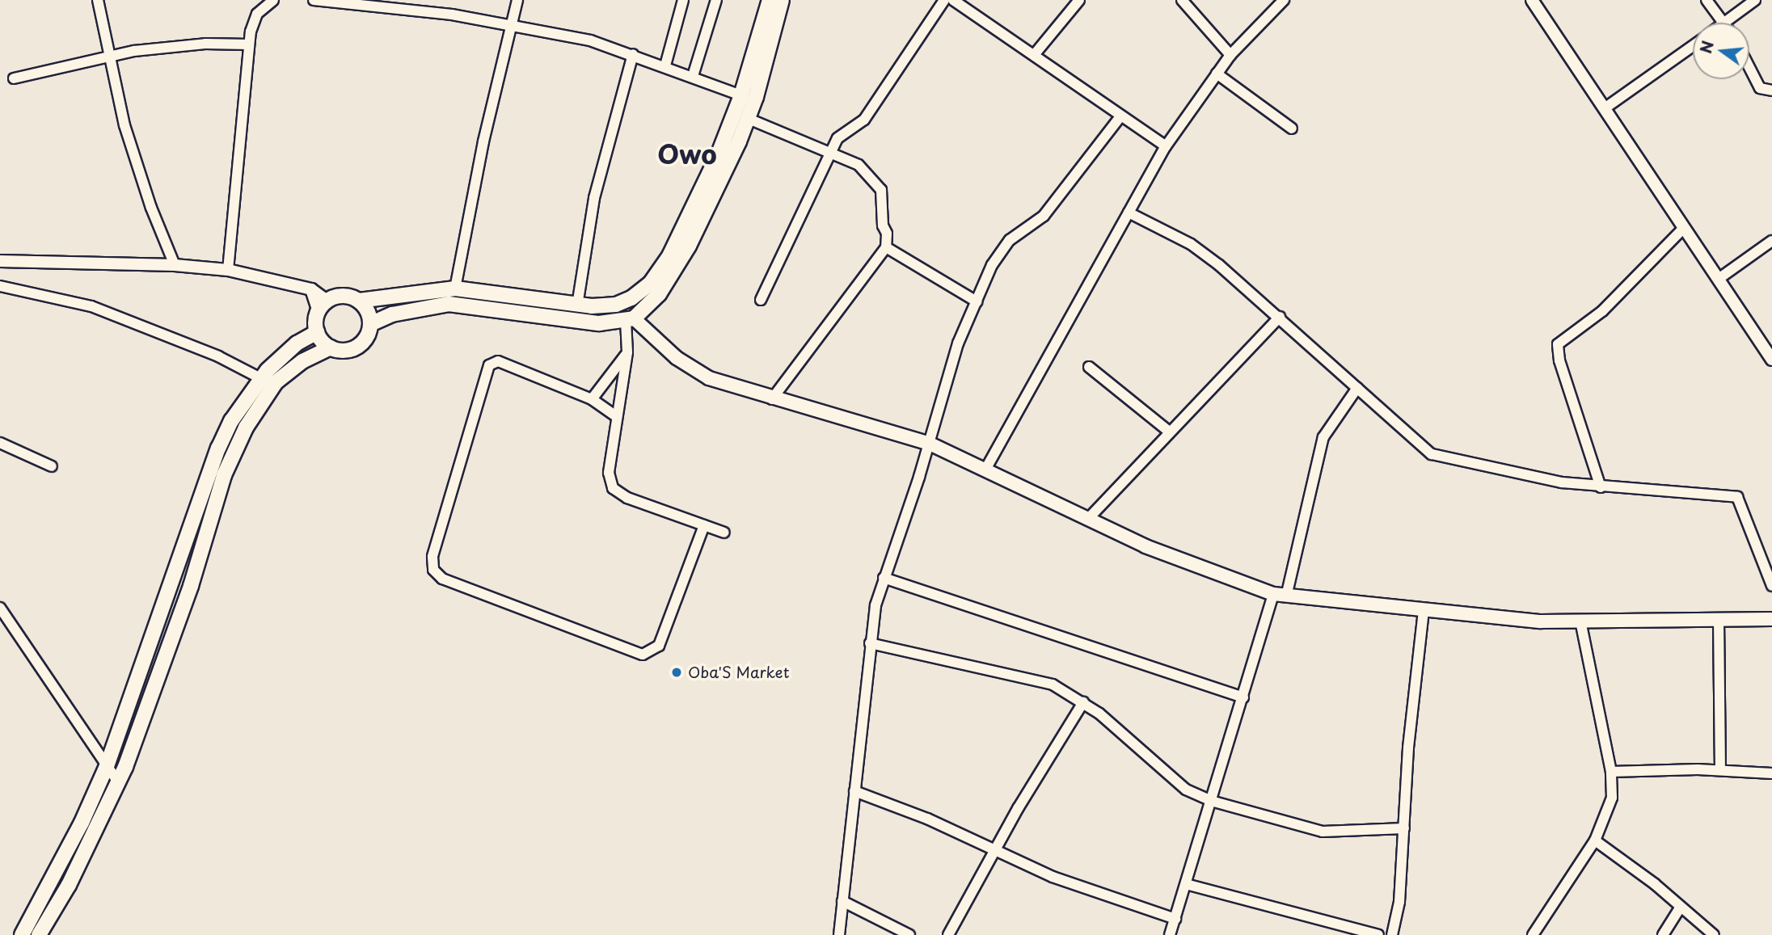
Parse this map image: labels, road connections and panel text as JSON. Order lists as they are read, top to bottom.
{
  "districts": ["Owo"],
  "places": ["Oba'S Market"],
  "north": "left"
}
